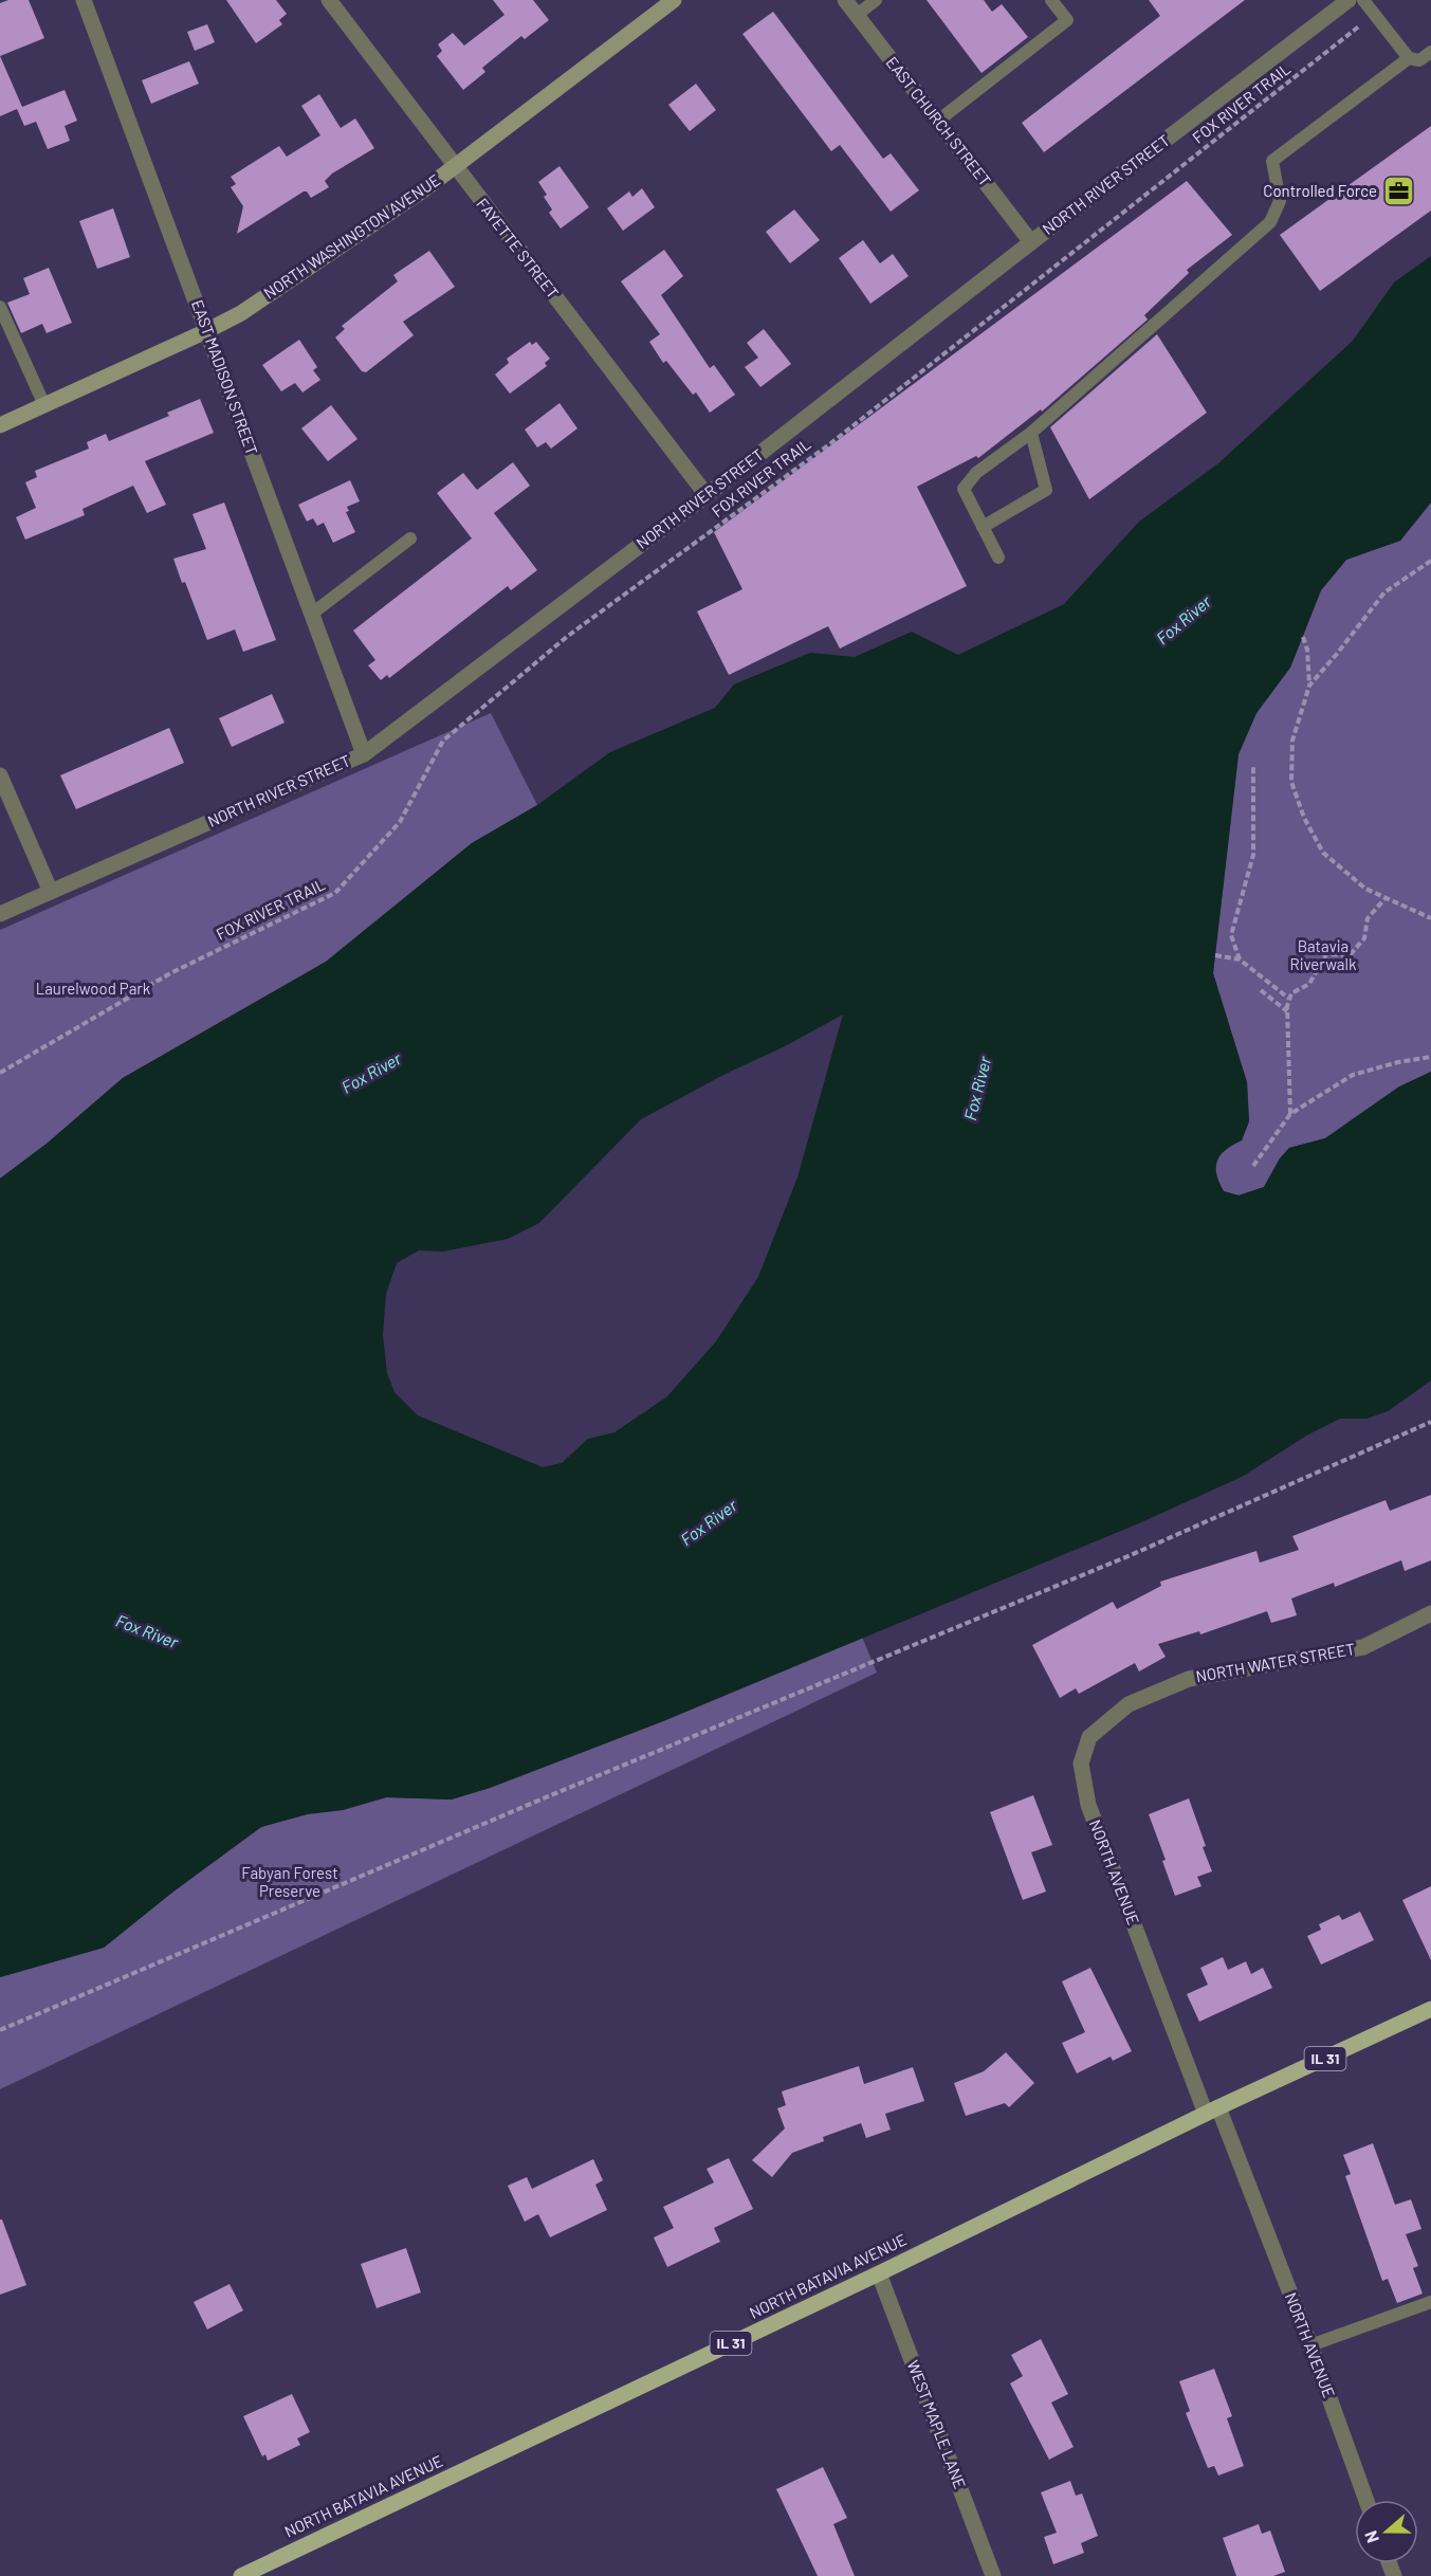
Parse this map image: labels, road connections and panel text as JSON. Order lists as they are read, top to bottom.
{
  "streets": {
    "main road": ["NORTH WASHINGTON AVENUE", "IL 31", "NORTH BATAVIA AVENUE"],
    "street": [
      "EAST CHURCH STREET",
      "NORTH RIVER STREET",
      "FAYETTE STREET",
      "EAST MADISON STREET",
      "NORTH WATER STREET",
      "NORTH AVENUE",
      "WEST MAPLE LANE"
    ],
    "path": ["FOX RIVER TRAIL"]
  },
  "crossings": [
    ["EAST CHURCH STREET", "NORTH RIVER STREET"],
    ["NORTH RIVER STREET", "FAYETTE STREET"],
    ["NORTH RIVER STREET", "EAST MADISON STREET"],
    ["NORTH WASHINGTON AVENUE", "FAYETTE STREET"],
    ["NORTH WASHINGTON AVENUE", "EAST MADISON STREET"],
    ["NORTH WATER STREET", "NORTH AVENUE"],
    ["NORTH AVENUE", "NORTH BATAVIA AVENUE"],
    ["NORTH BATAVIA AVENUE", "WEST MAPLE LANE"]
  ],
  "water": ["Fox River"],
  "parks": ["Batavia Riverwalk", "Laurelwood Park", "Fabyan Forest Preserve"],
  "places": {
    "office": ["Controlled Force"]
  },
  "north": "left"
}
